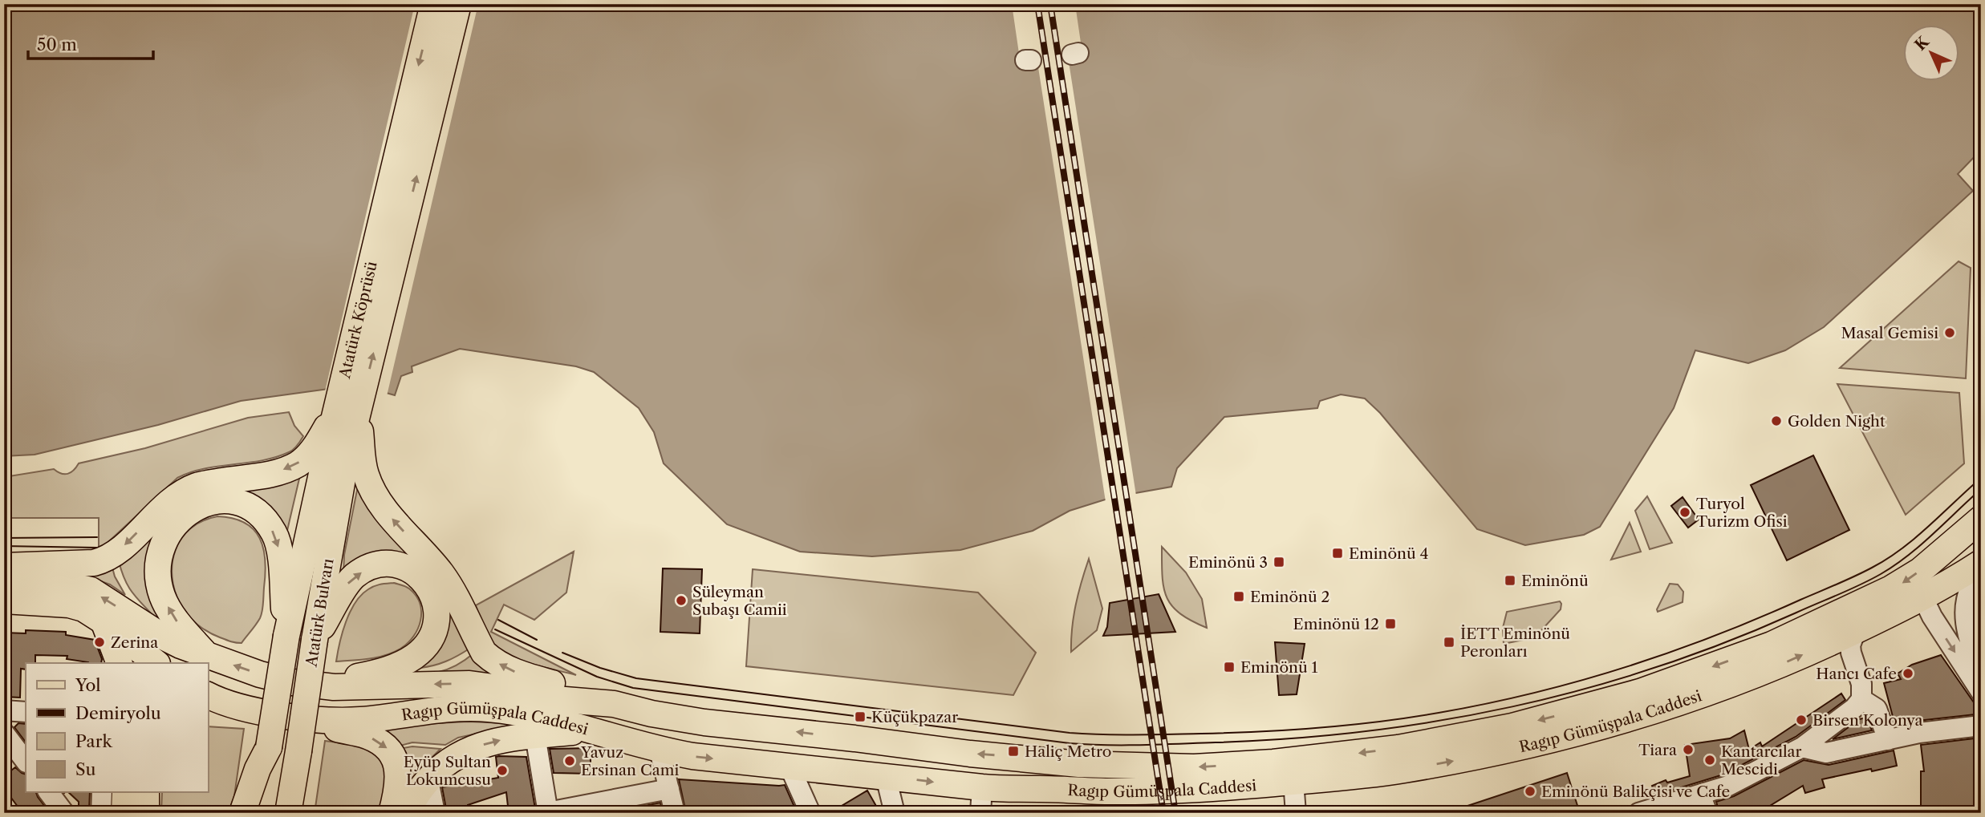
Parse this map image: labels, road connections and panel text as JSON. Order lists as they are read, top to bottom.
{
  "streets": {
    "main road": ["Atatürk Köprüsü", "Atatürk Bulvarı", "Ragıp Gümüşpala Caddesi"]
  },
  "crossings": [
    ["Atatürk Köprüsü", "Atatürk Bulvarı"]
  ],
  "places": {
    "other": [
      "Masal Gemisi",
      "Golden Night",
      "Turyol Turizm Ofisi",
      "Süleyman Subaşı Camii",
      "Zerina",
      "Hancı Cafe",
      "Birsen Kolonya",
      "Tiara",
      "Kantarcılar Mescidi",
      "Yavuz Ersinan Cami",
      "Eyüp Sultan Lokumcusu",
      "Eminönü Balikçisi ve Cafe"
    ],
    "transit": [
      "Eminönü 4",
      "Eminönü 3",
      "Eminönü",
      "Eminönü 2",
      "Eminönü 12",
      "İETT Eminönü Peronları",
      "Eminönü 1",
      "Küçükpazar",
      "Haliç Metro"
    ]
  },
  "legend": [
    "Yol",
    "Demiryolu",
    "Park",
    "Su"
  ],
  "scale_bar": "50 m",
  "north": "top left"
}
